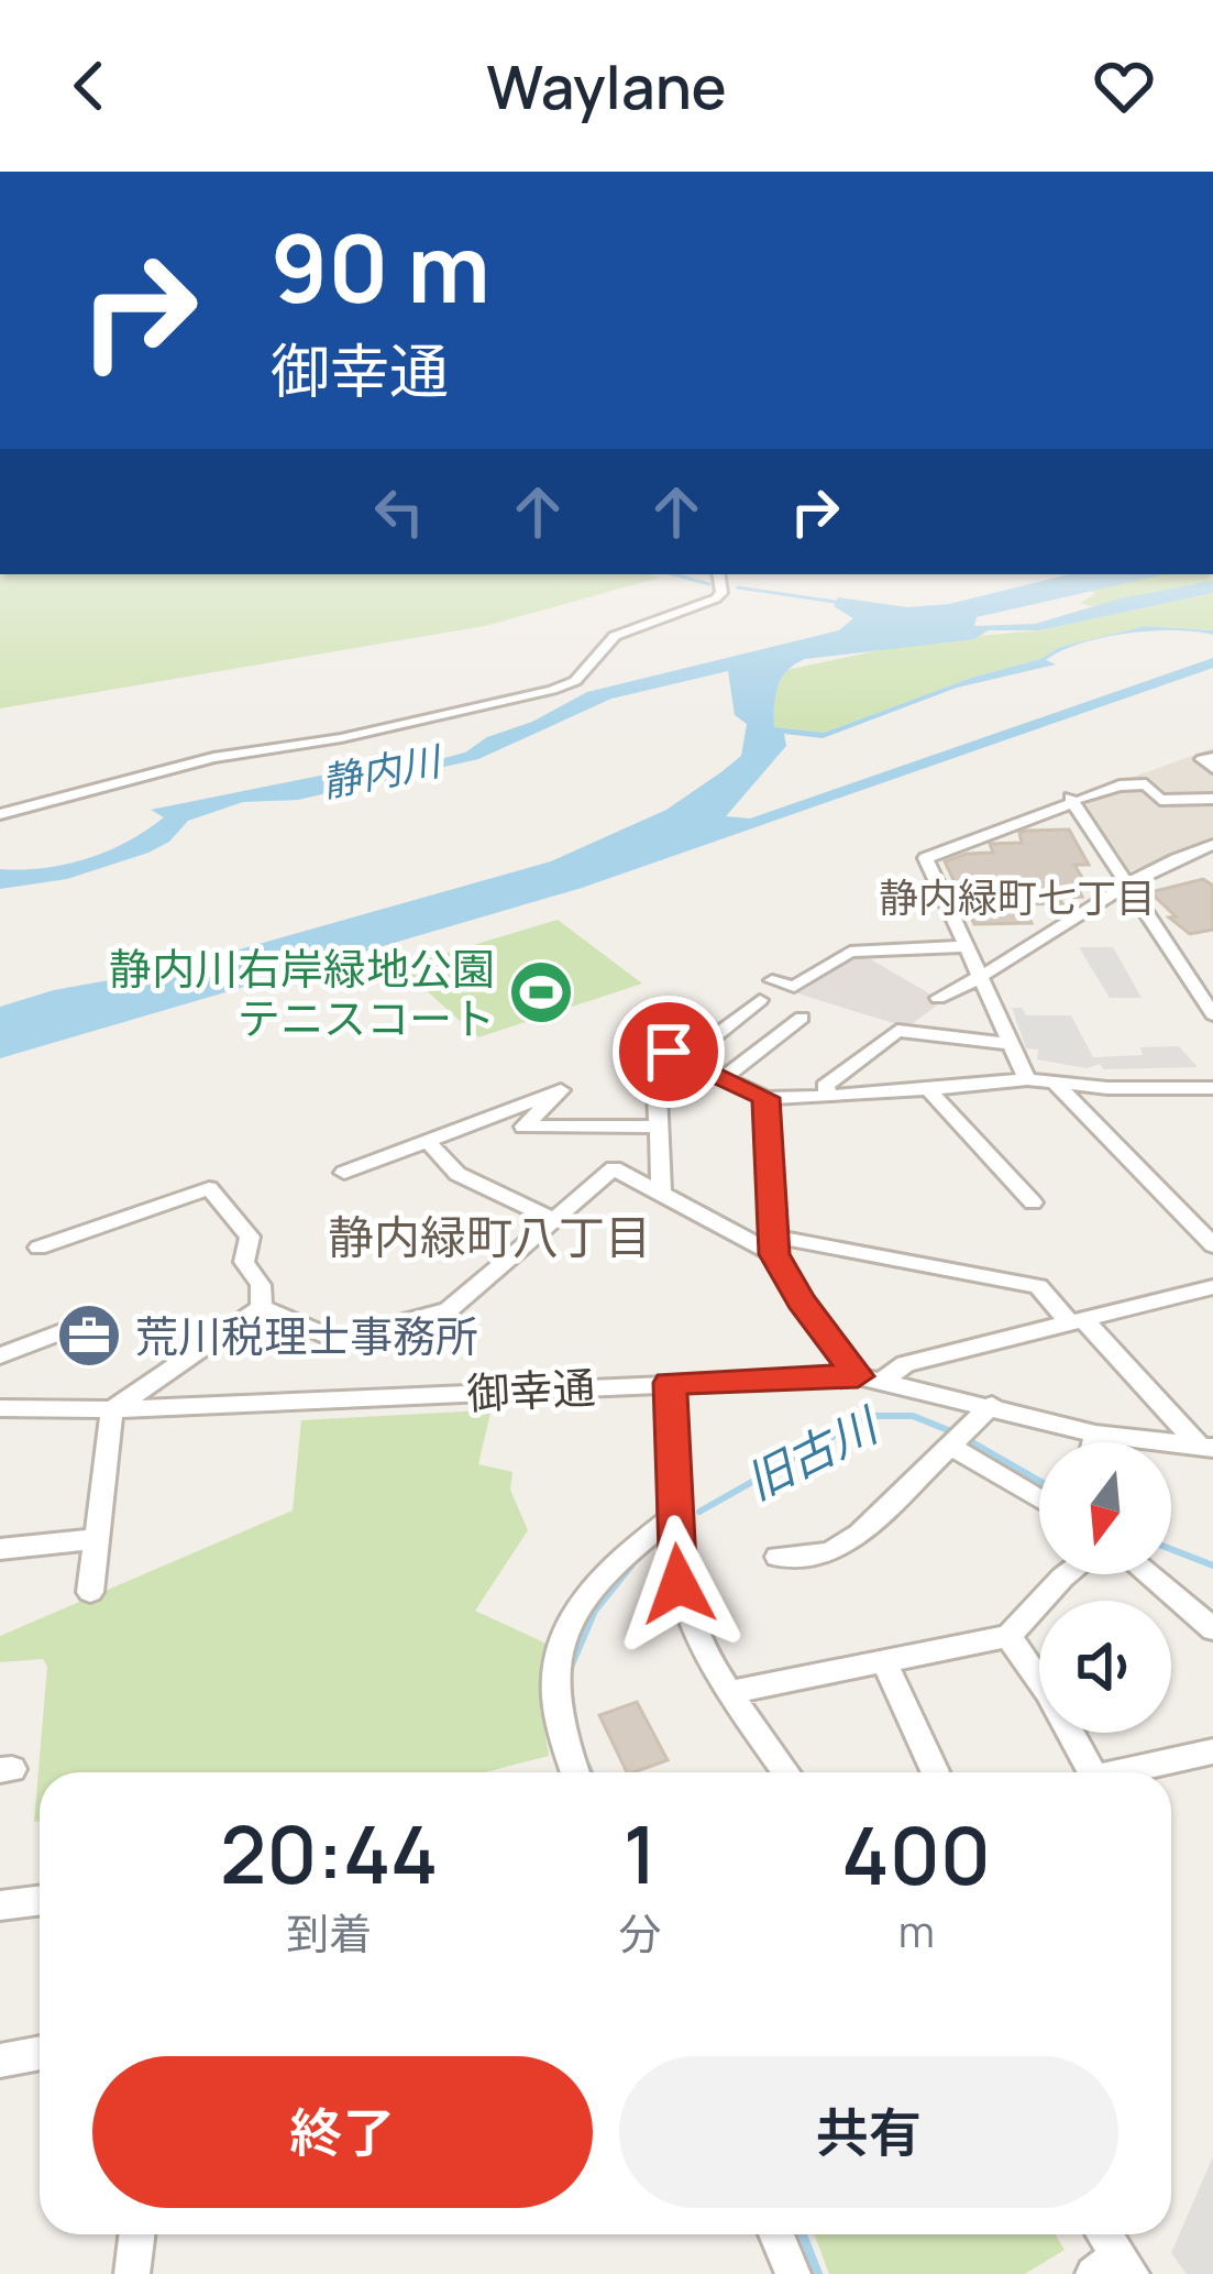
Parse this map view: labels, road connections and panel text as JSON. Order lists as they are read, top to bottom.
{
  "streets": {
    "street": ["御幸通"]
  },
  "districts": ["静内緑町七丁目", "静内緑町八丁目"],
  "water": ["静内川", "旧古川"],
  "places": {
    "sports": ["静内川右岸緑地公園 テニスコート"],
    "office": ["荒川税理士事務所"]
  },
  "north": "bottom",
  "page": {
    "header": "Waylane",
    "turn": ["90 m", "御幸通"],
    "eta": [
      "20:44",
      "到着",
      "1",
      "分",
      "400",
      "m"
    ],
    "buttons": ["終了", "共有"]
  }
}
